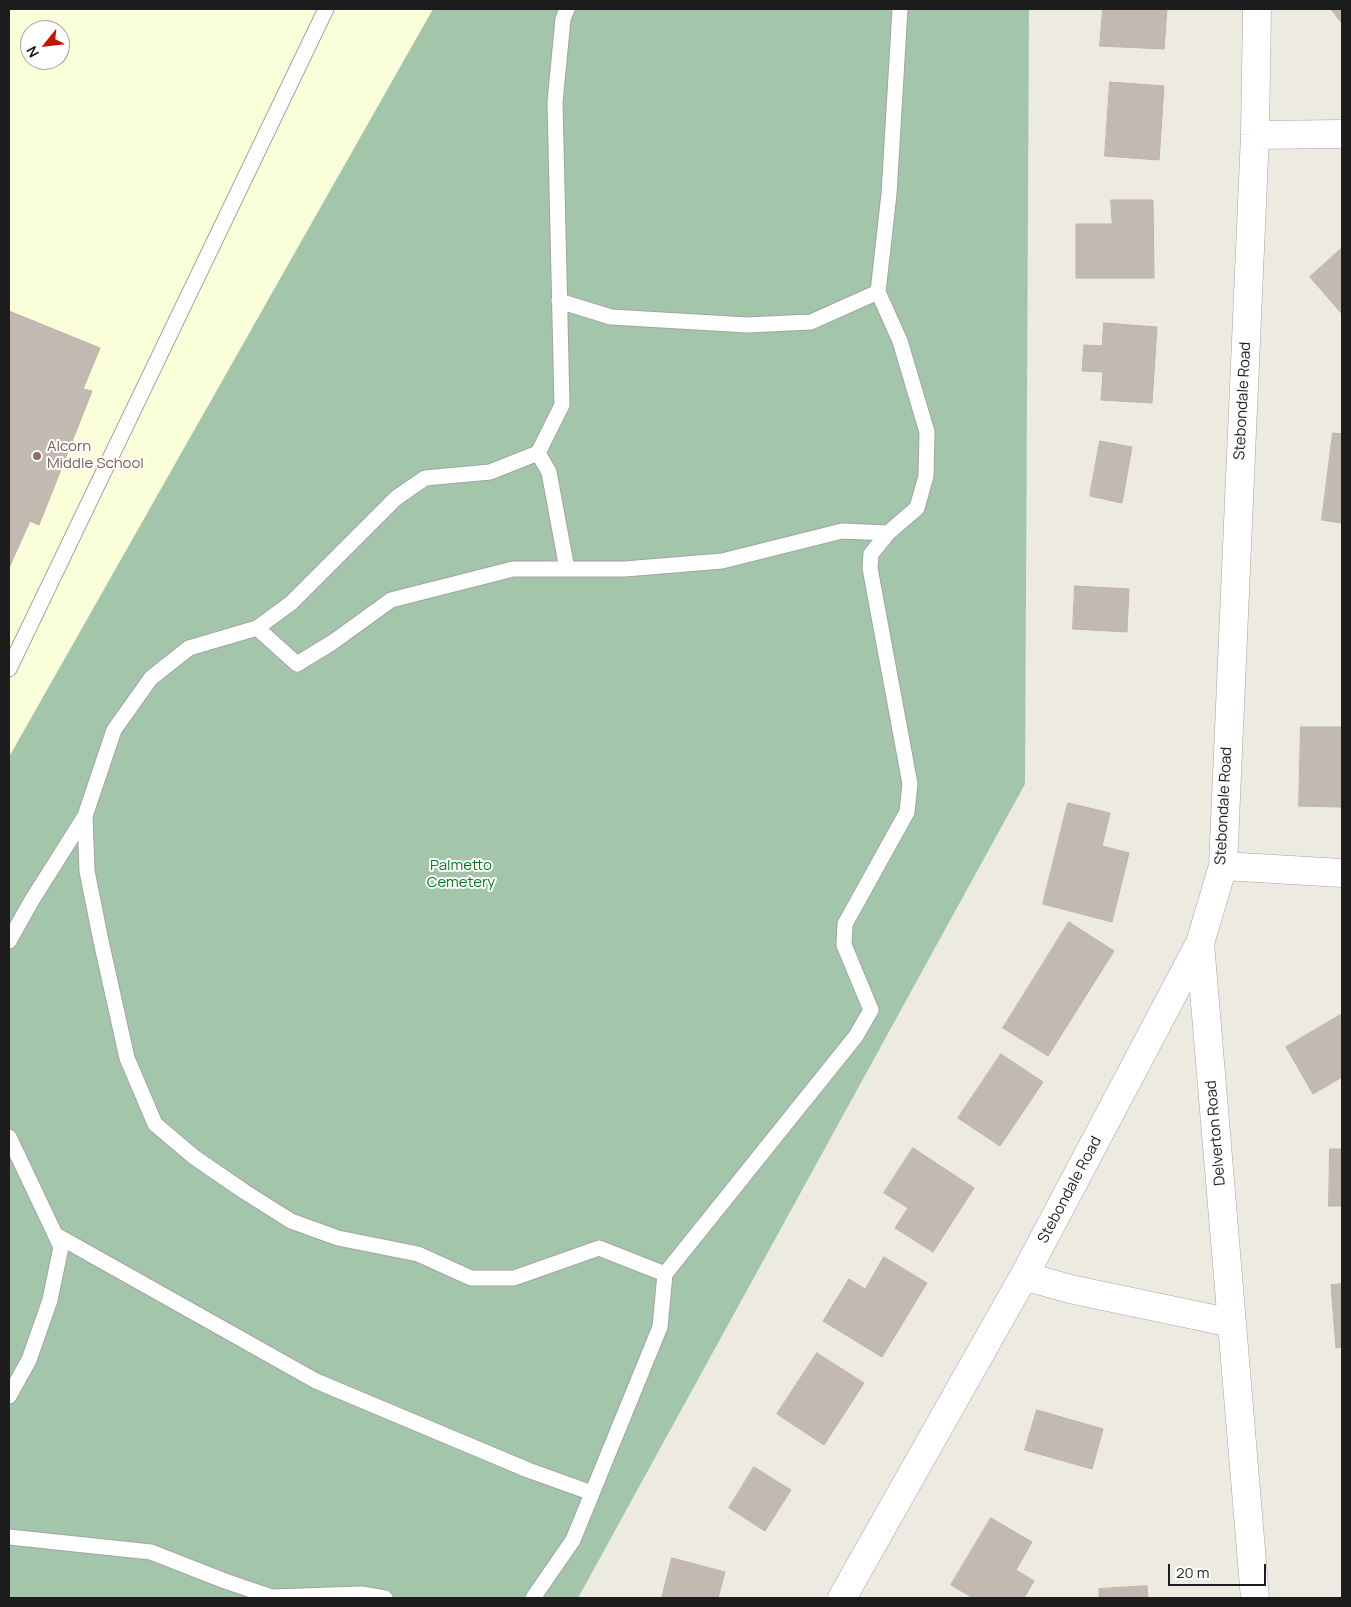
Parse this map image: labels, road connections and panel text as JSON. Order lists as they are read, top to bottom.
{
  "streets": {
    "street": ["Stebondale Road", "Delverton Road"]
  },
  "crossings": [
    ["Stebondale Road", "Delverton Road"]
  ],
  "parks": ["Palmetto Cemetery"],
  "places": ["Alcorn Middle School"],
  "scale_bar": "20 m",
  "north": "bottom left"
}
